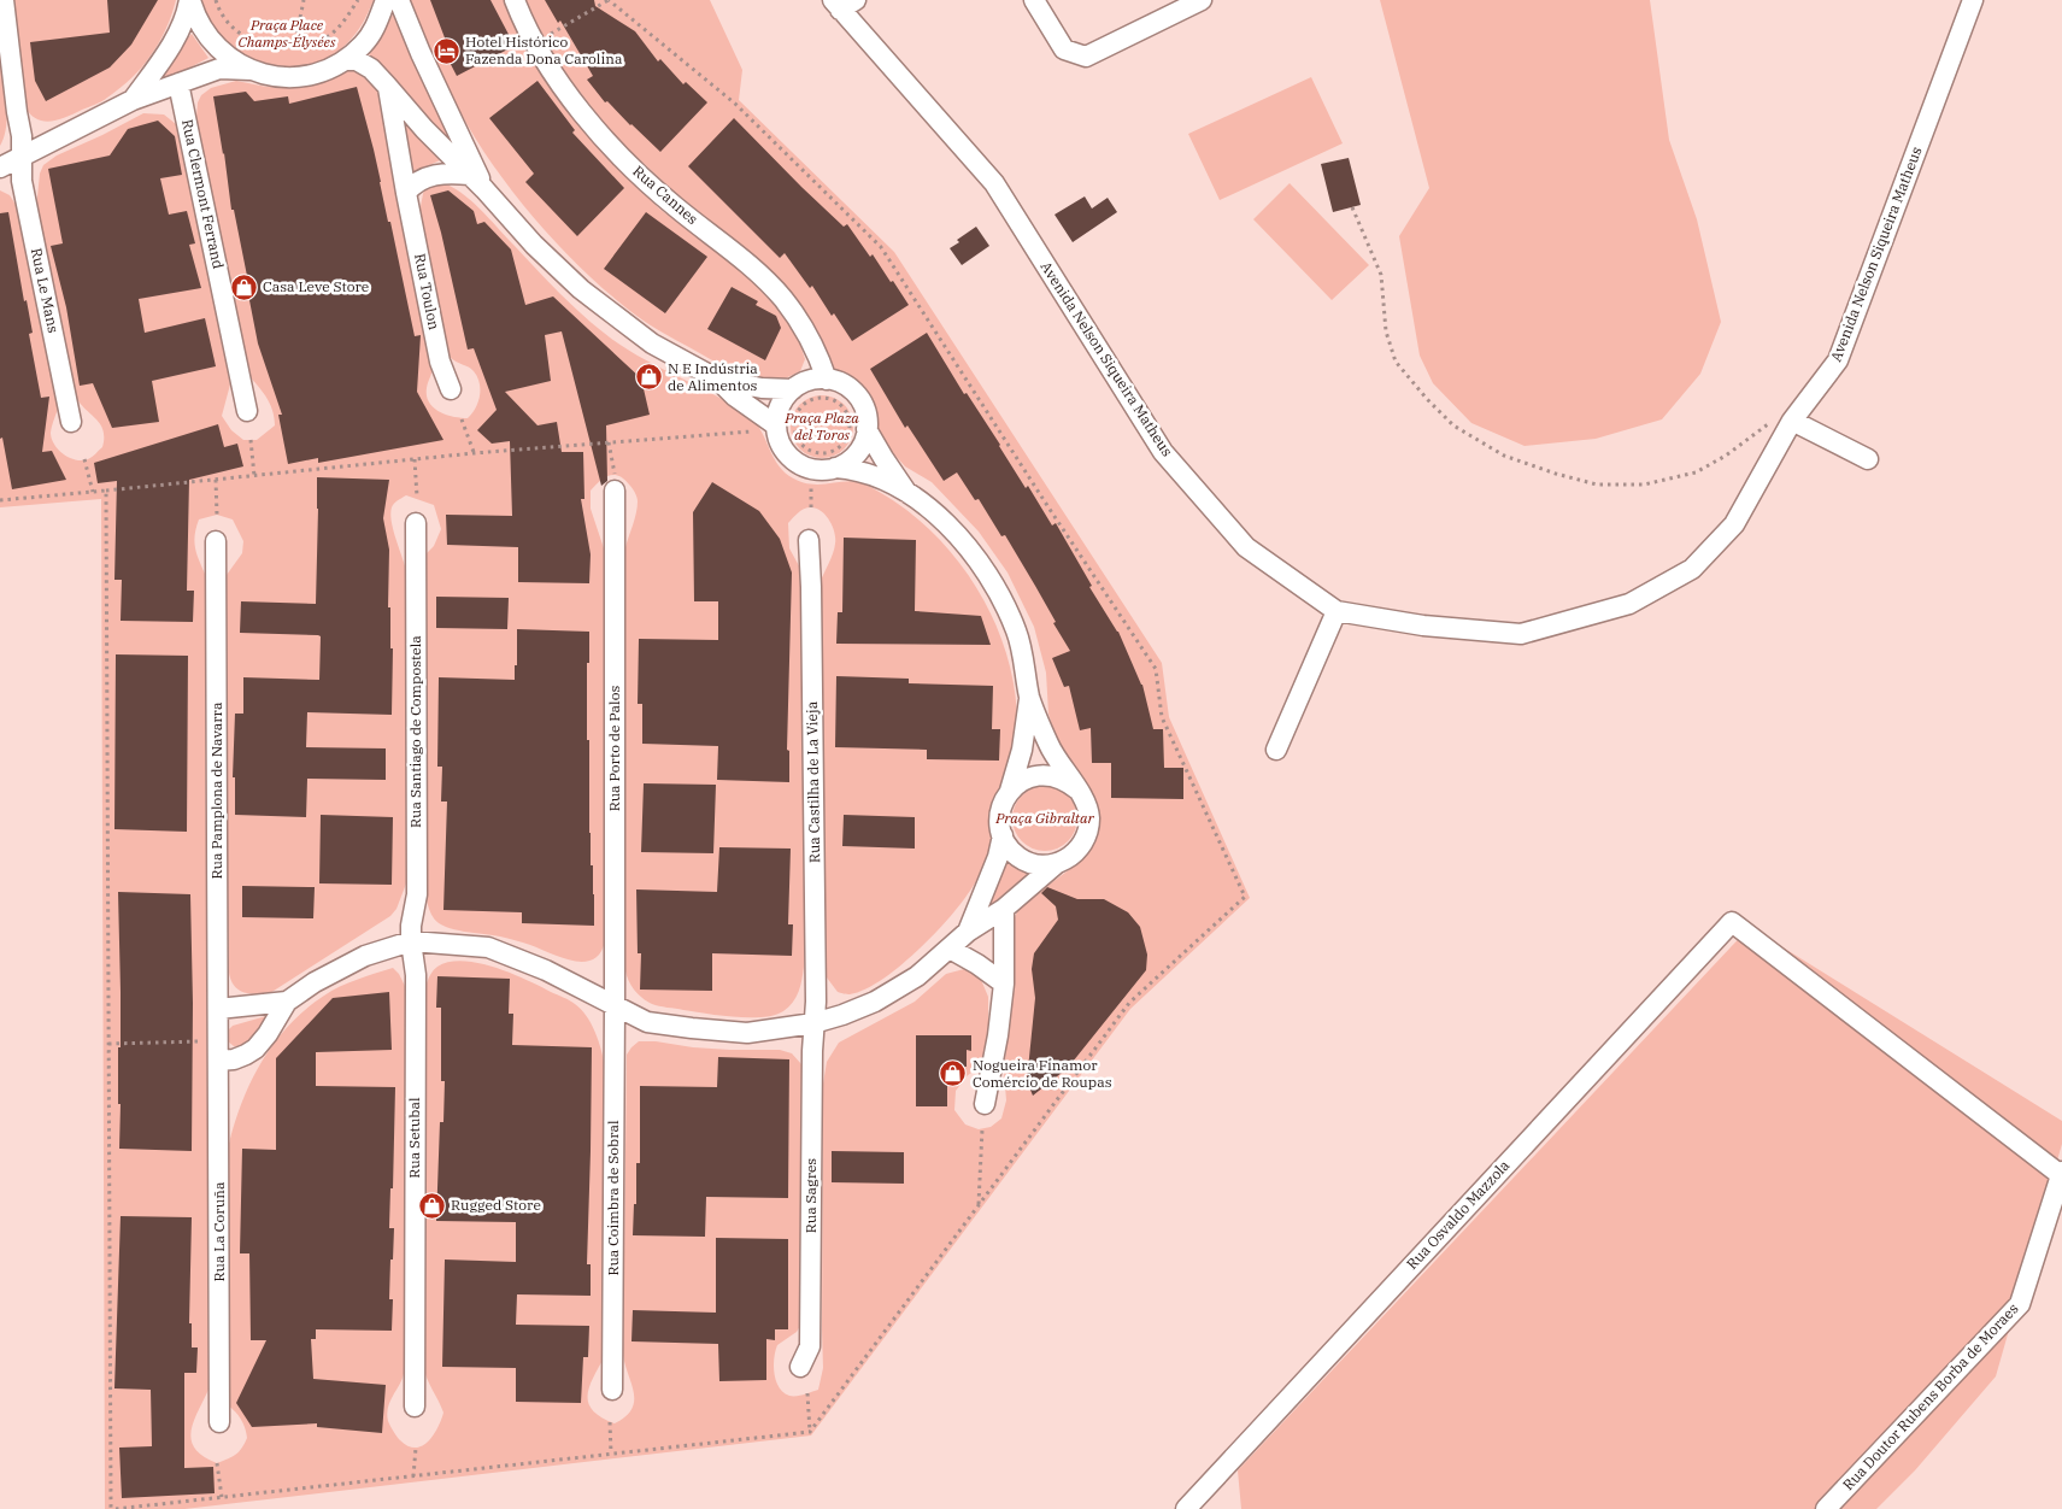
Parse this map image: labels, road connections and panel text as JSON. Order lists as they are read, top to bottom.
{
  "streets": {
    "street": [
      "Rua Clermont Ferrand",
      "Rua Cannes",
      "Avenida Nelson Siqueira Matheus",
      "Rua Le Mans",
      "Rua Toulon",
      "Rua Santiago de Compostela",
      "Rua Porto de Palos",
      "Rua Castilha de La Vieja",
      "Rua Pamplona de Navarra",
      "Rua Setubal",
      "Rua Sagres",
      "Rua Coimbra de Sobral",
      "Rua Osvaldo Mazzola",
      "Rua La Coruña",
      "Rua Doutor Rubens Borba de Moraes"
    ]
  },
  "crossings": [
    ["Rua Santiago de Compostela", "Rua Setubal"],
    ["Rua Porto de Palos", "Rua Coimbra de Sobral"],
    ["Rua Castilha de La Vieja", "Rua Sagres"],
    ["Rua Pamplona de Navarra", "Rua La Coruña"],
    ["Rua Osvaldo Mazzola", "Rua Doutor Rubens Borba de Moraes"]
  ],
  "parks": ["Praça Place Champs-Élysées", "Praça Plaza del Toros", "Praça Gibraltar"],
  "places": {
    "hotel": ["Hotel Histórico Fazenda Dona Carolina"],
    "shop": [
      "Casa Leve Store",
      "N E Indústria de Alimentos",
      "Nogueira Finamor Comércio de Roupas",
      "Rugged Store"
    ]
  }
}
